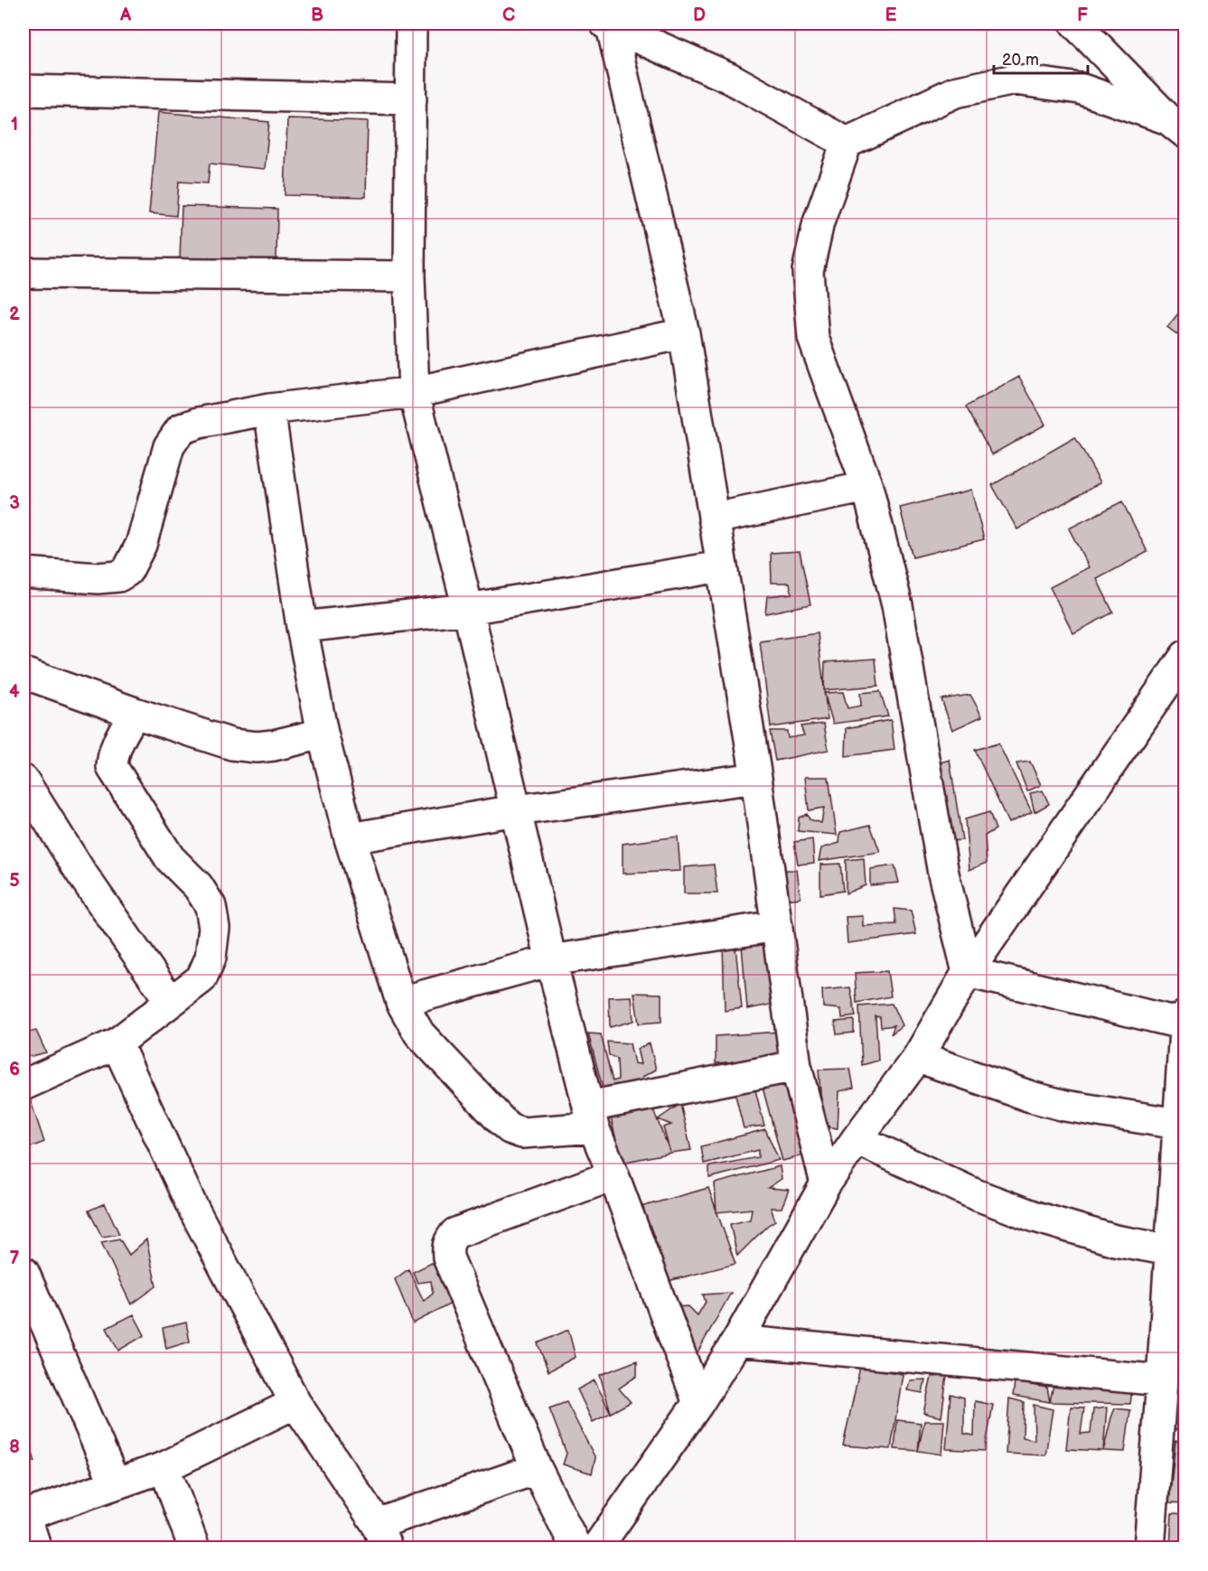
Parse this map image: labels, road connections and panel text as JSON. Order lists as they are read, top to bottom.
{
  "scale_bar": "20 m",
  "grid": {
    "columns": [
      "A",
      "B",
      "C",
      "D",
      "E",
      "F"
    ],
    "rows": [
      "1",
      "2",
      "3",
      "4",
      "5",
      "6",
      "7",
      "8"
    ]
  }
}
